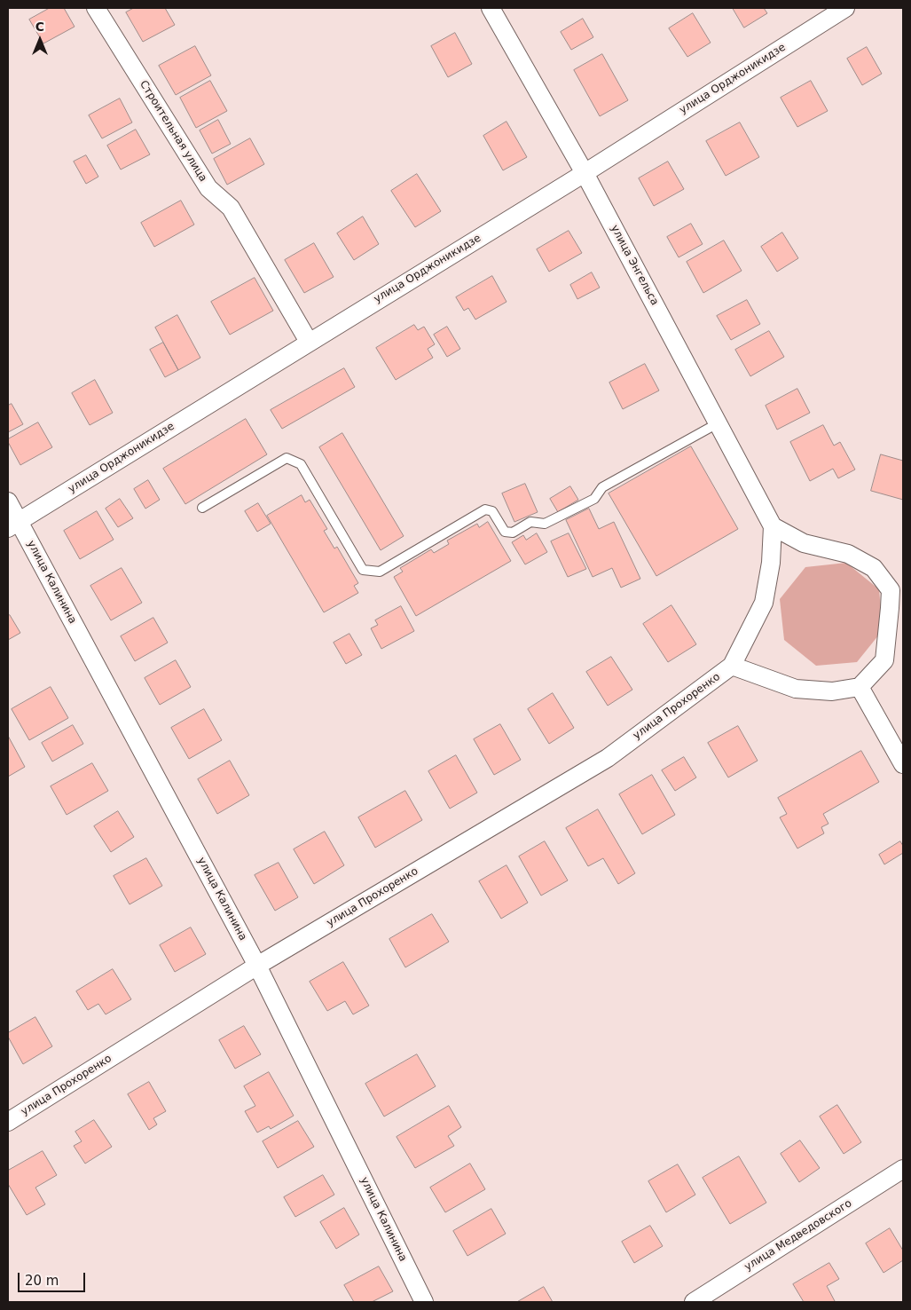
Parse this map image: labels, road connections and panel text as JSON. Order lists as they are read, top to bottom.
{
  "streets": {
    "street": [
      "улица Орджоникидзе",
      "Строительная улица",
      "улица Энгельса",
      "улица Калинина",
      "улица Прохоренко",
      "улица Медведовского"
    ]
  },
  "crossings": [
    ["улица Орджоникидзе", "Строительная улица"],
    ["улица Орджоникидзе", "улица Энгельса"],
    ["улица Орджоникидзе", "улица Калинина"],
    ["улица Энгельса", "улица Прохоренко"],
    ["улица Калинина", "улица Прохоренко"]
  ],
  "scale_bar": "20 m",
  "north": "top"
}
